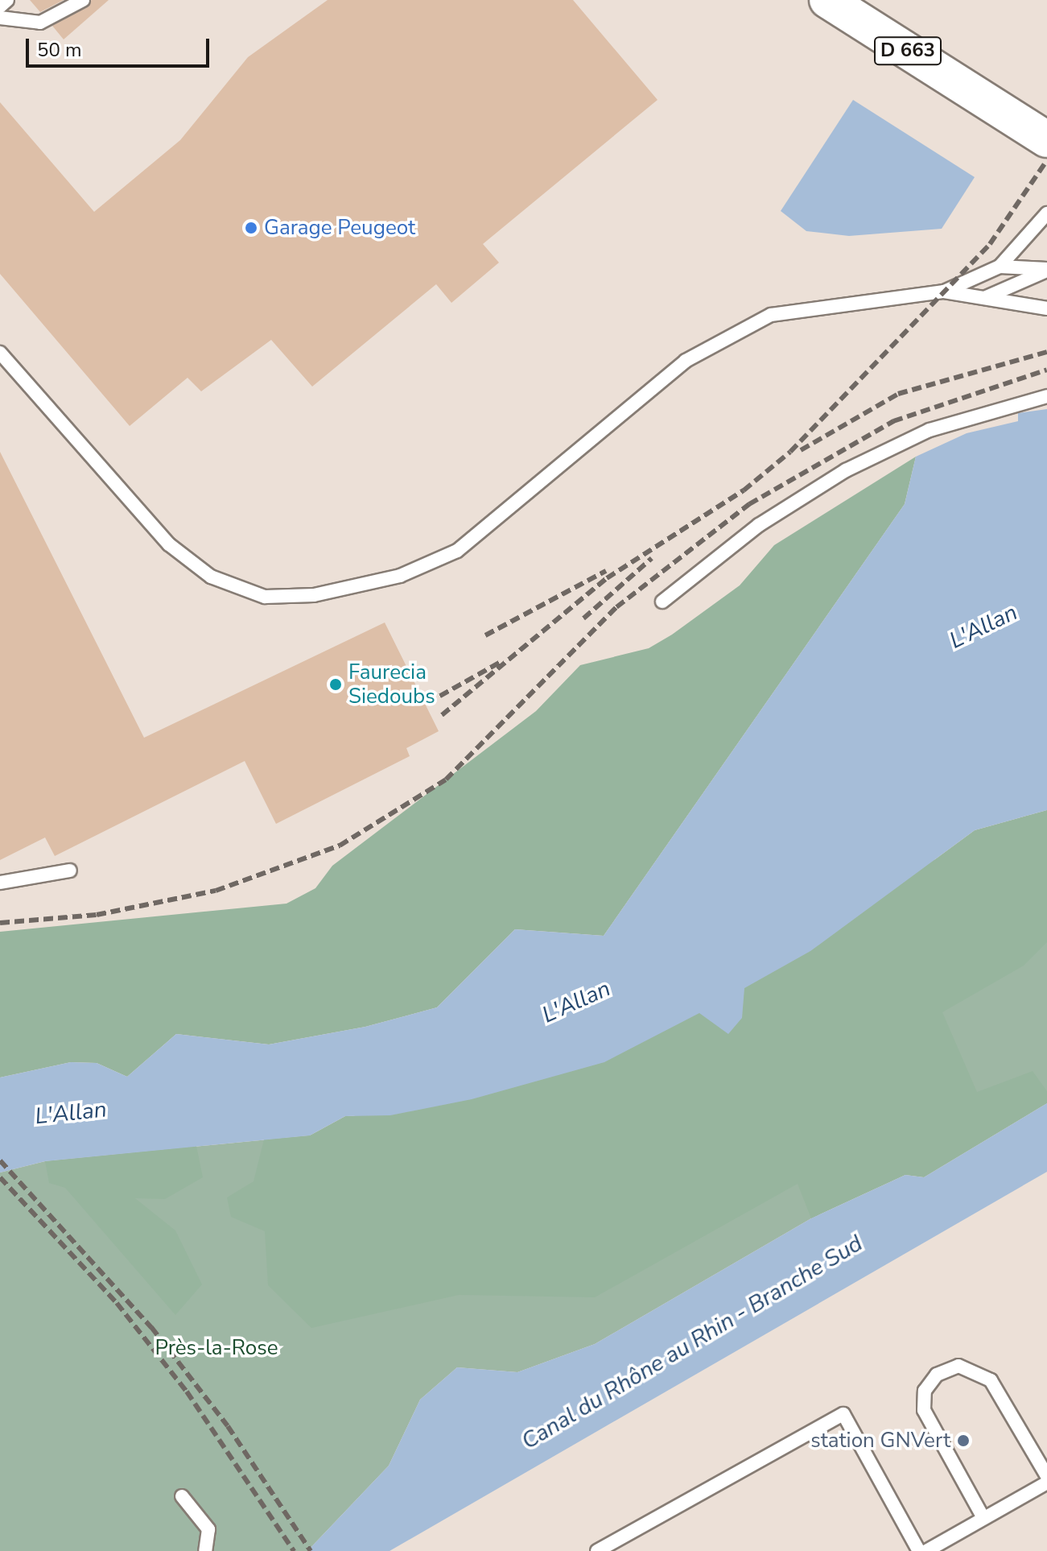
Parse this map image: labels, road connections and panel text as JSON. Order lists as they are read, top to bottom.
{
  "streets": {
    "main road": ["D 663"]
  },
  "water": ["L'Allan", "Canal du Rhône au Rhin - Branche Sud"],
  "parks": ["Près-la-Rose"],
  "places": ["Garage Peugeot", "Faurecia Siedoubs", "station GNVert"],
  "scale_bar": "50 m"
}
